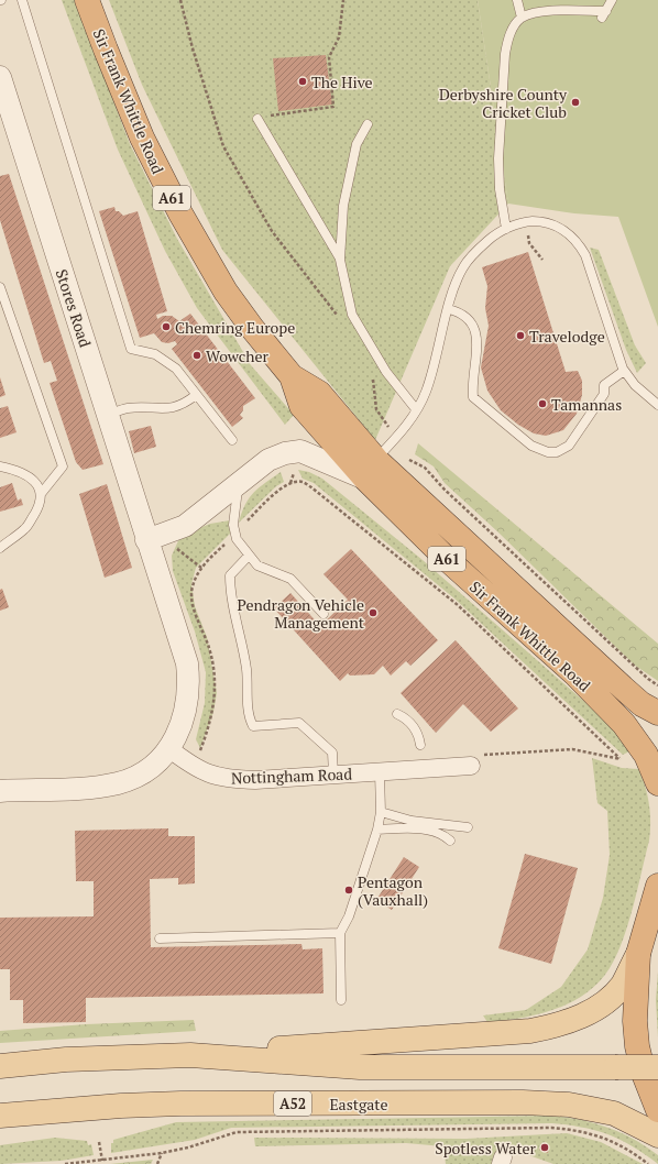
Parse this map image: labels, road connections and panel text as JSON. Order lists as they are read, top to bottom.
{
  "streets": {
    "highway": ["Sir Frank Whittle Road", "A61"],
    "main road": ["A52", "Eastgate"],
    "street": ["Stores Road", "Nottingham Road"]
  },
  "crossings": [
    ["Stores Road", "Nottingham Road"]
  ],
  "places": [
    "The Hive",
    "Derbyshire County Cricket Club",
    "Chemring Europe",
    "Travelodge",
    "Wowcher",
    "Tamannas",
    "Pendragon Vehicle Management",
    "Pentagon (Vauxhall)",
    "Spotless Water"
  ]
}
